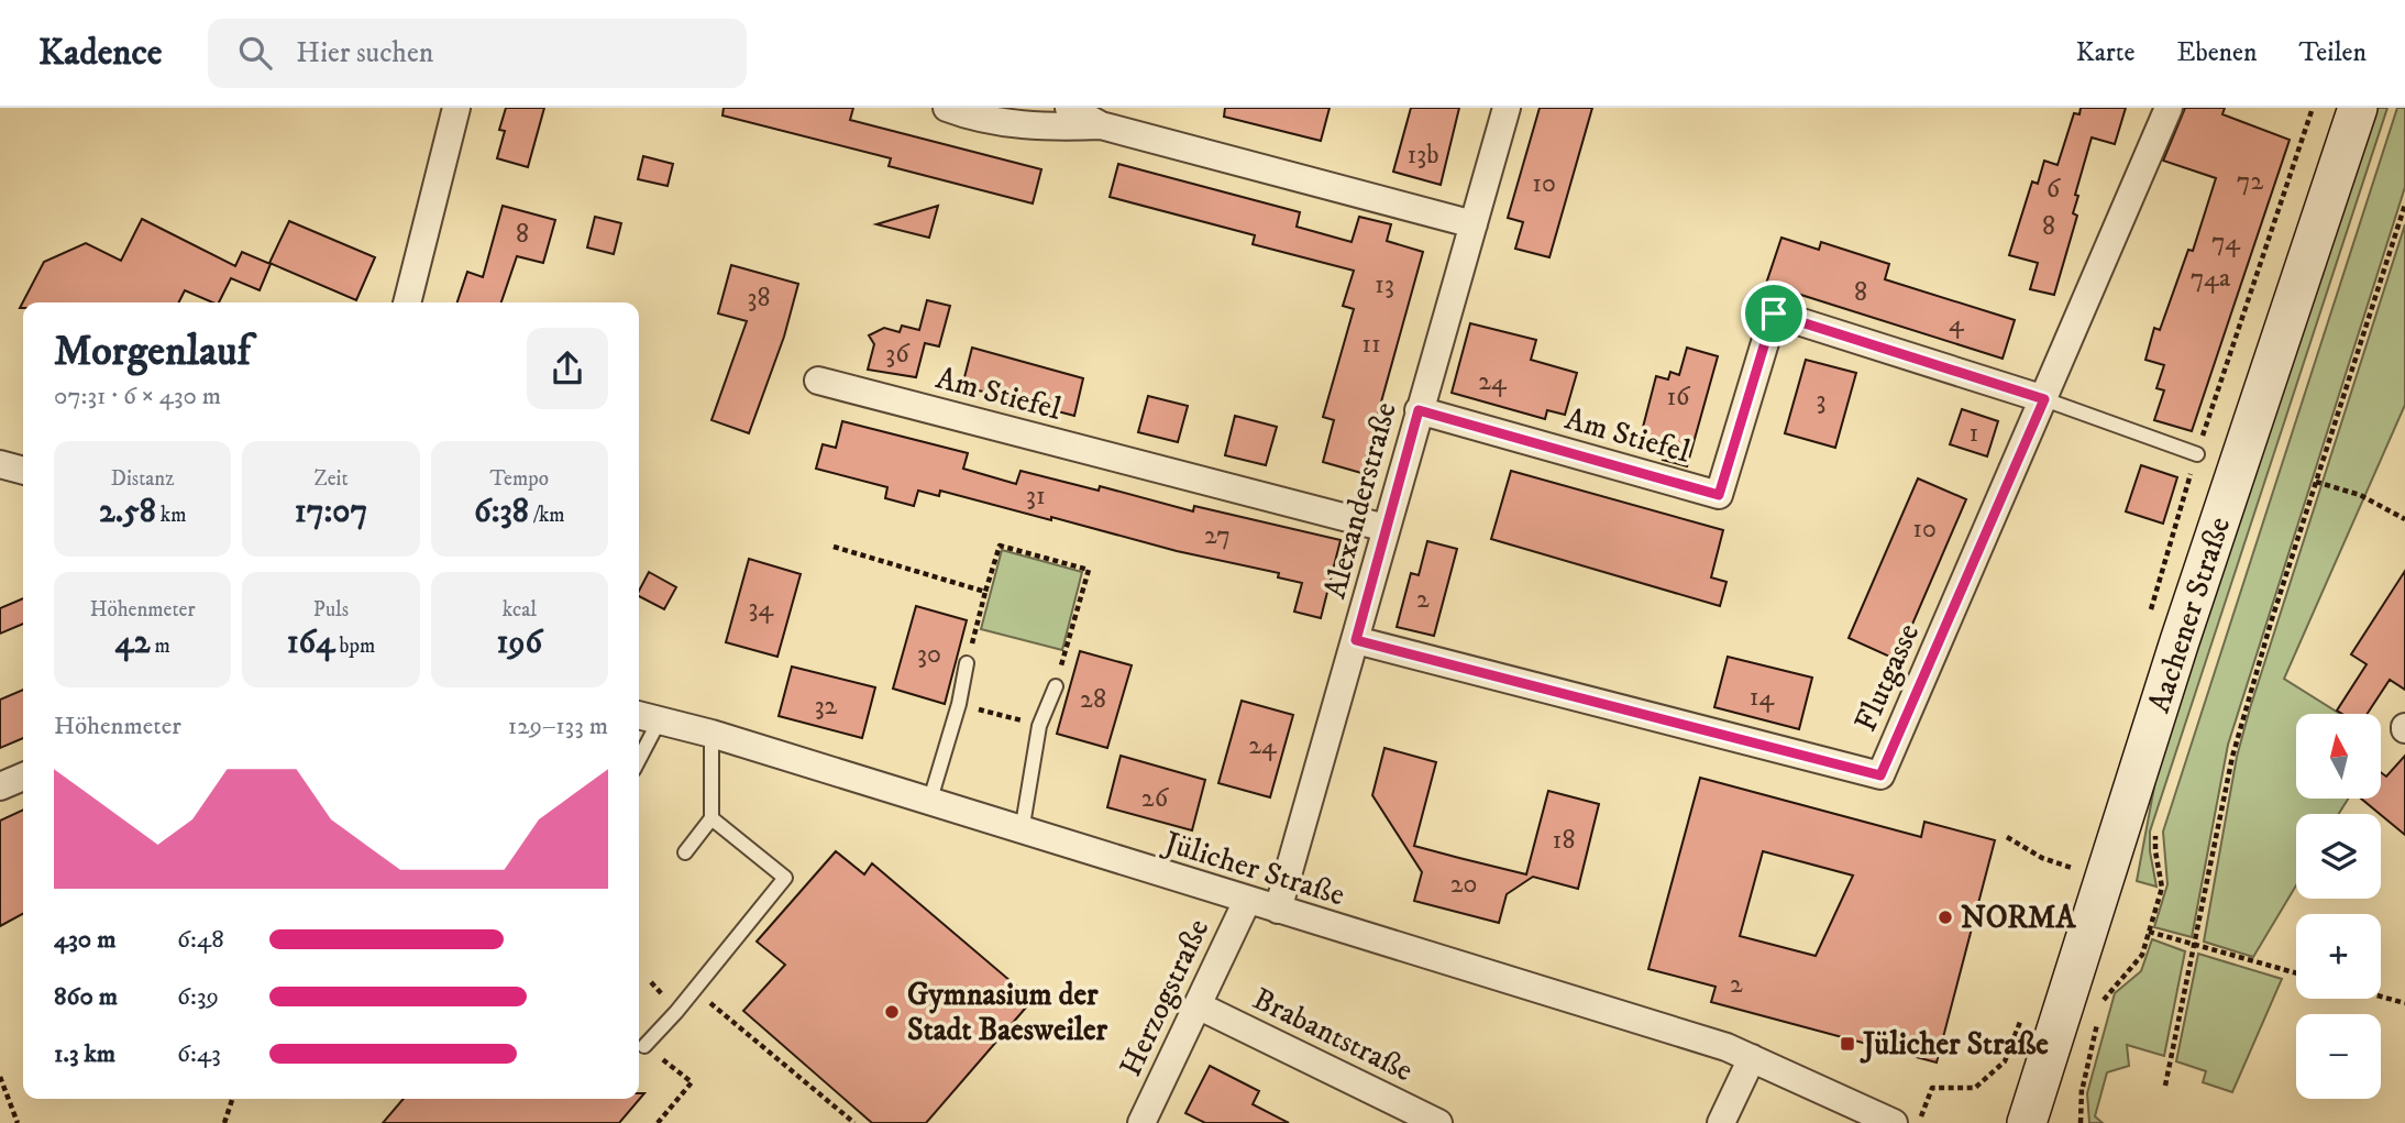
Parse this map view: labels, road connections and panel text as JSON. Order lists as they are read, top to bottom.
{
  "streets": {
    "main road": ["Aachener Straße"],
    "street": [
      "Am Stiefel",
      "Alexanderstraße",
      "Flutgasse",
      "Jülicher Straße",
      "Herzogstraße",
      "Brabantstraße"
    ]
  },
  "crossings": [
    ["Am Stiefel", "Alexanderstraße"],
    ["Am Stiefel", "Flutgasse"],
    ["Alexanderstraße", "Flutgasse"],
    ["Alexanderstraße", "Jülicher Straße"],
    ["Jülicher Straße", "Herzogstraße"],
    ["Herzogstraße", "Brabantstraße"]
  ],
  "places": {
    "other": ["NORMA", "Gymnasium der Stadt Baesweiler"],
    "transit": ["Jülicher Straße"]
  },
  "house_numbers": [
    "13b",
    "72",
    "10",
    "6",
    "8",
    "8",
    "74",
    "74a",
    "13",
    "8",
    "38",
    "4",
    "11",
    "36",
    "24",
    "16",
    "3",
    "1",
    "31",
    "10",
    "27",
    "2",
    "34",
    "30",
    "14",
    "28",
    "32",
    "24",
    "26",
    "18",
    "20",
    "2"
  ],
  "north": "top",
  "page": {
    "header": "Kadence",
    "search": "Hier suchen",
    "nav": ["Karte", "Ebenen", "Teilen"],
    "heading": ["Morgenlauf", "07:31 · 6 × 430 m"],
    "stats": [
      ["Distanz", "2.58 km"],
      ["Zeit", "17:07"],
      ["Tempo", "6:38 /km"],
      ["Höhenmeter", "42 m"],
      ["Puls", "164 bpm"],
      ["kcal", "196"]
    ],
    "chart": ["Höhenmeter", "129–133 m"],
    "map_buttons": ["+", "−"],
    "list": [
      {
        "name": "430 m",
        "note": "6:48"
      },
      {
        "name": "860 m",
        "note": "6:39"
      },
      {
        "name": "1.3 km",
        "note": "6:43"
      }
    ]
  }
}
